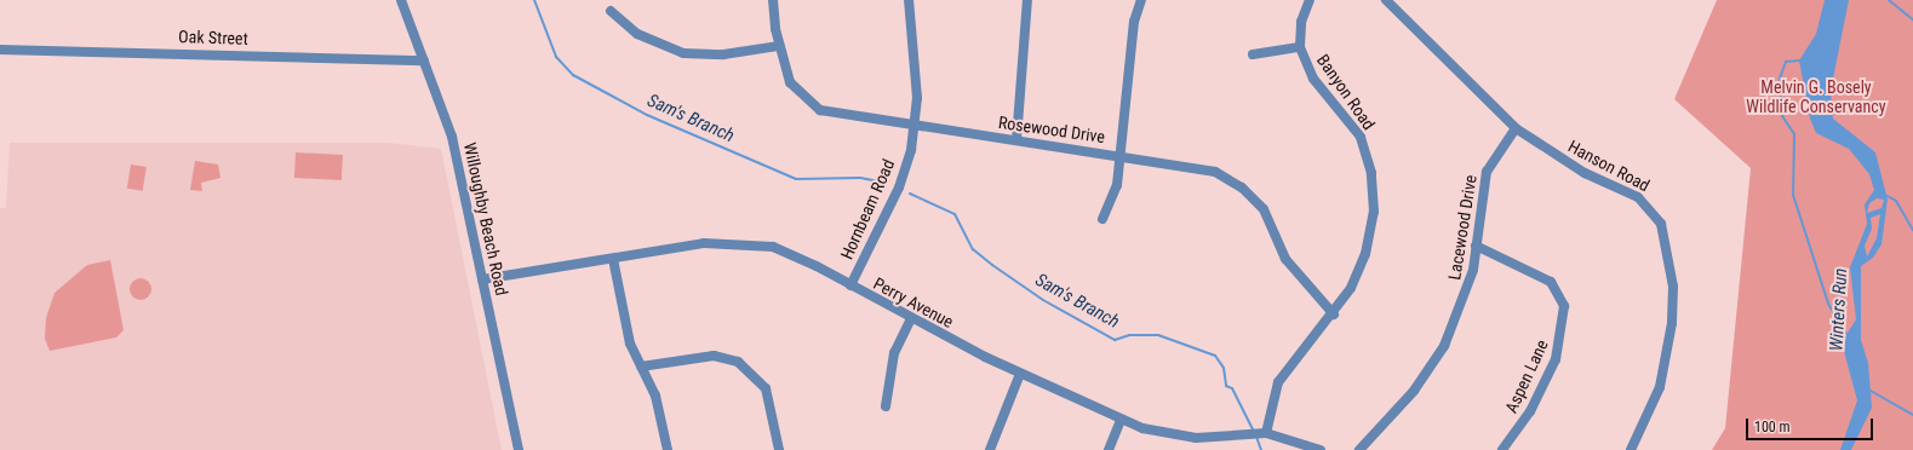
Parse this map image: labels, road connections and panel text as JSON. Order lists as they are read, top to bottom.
{
  "streets": {
    "street": [
      "Oak Street",
      "Banyon Road",
      "Rosewood Drive",
      "Hanson Road",
      "Hornbeam Road",
      "Willoughby Beach Road",
      "Lacewood Drive",
      "Perry Avenue",
      "Aspen Lane"
    ]
  },
  "crossings": [
    ["Oak Street", "Willoughby Beach Road"],
    ["Banyon Road", "Rosewood Drive"],
    ["Banyon Road", "Perry Avenue"],
    ["Rosewood Drive", "Hornbeam Road"],
    ["Hanson Road", "Lacewood Drive"],
    ["Hornbeam Road", "Perry Avenue"],
    ["Willoughby Beach Road", "Perry Avenue"],
    ["Lacewood Drive", "Aspen Lane"]
  ],
  "water": ["Sam's Branch", "Winters Run"],
  "parks": ["Melvin G. Bosely Wildlife Conservancy"],
  "scale_bar": "100 m"
}
